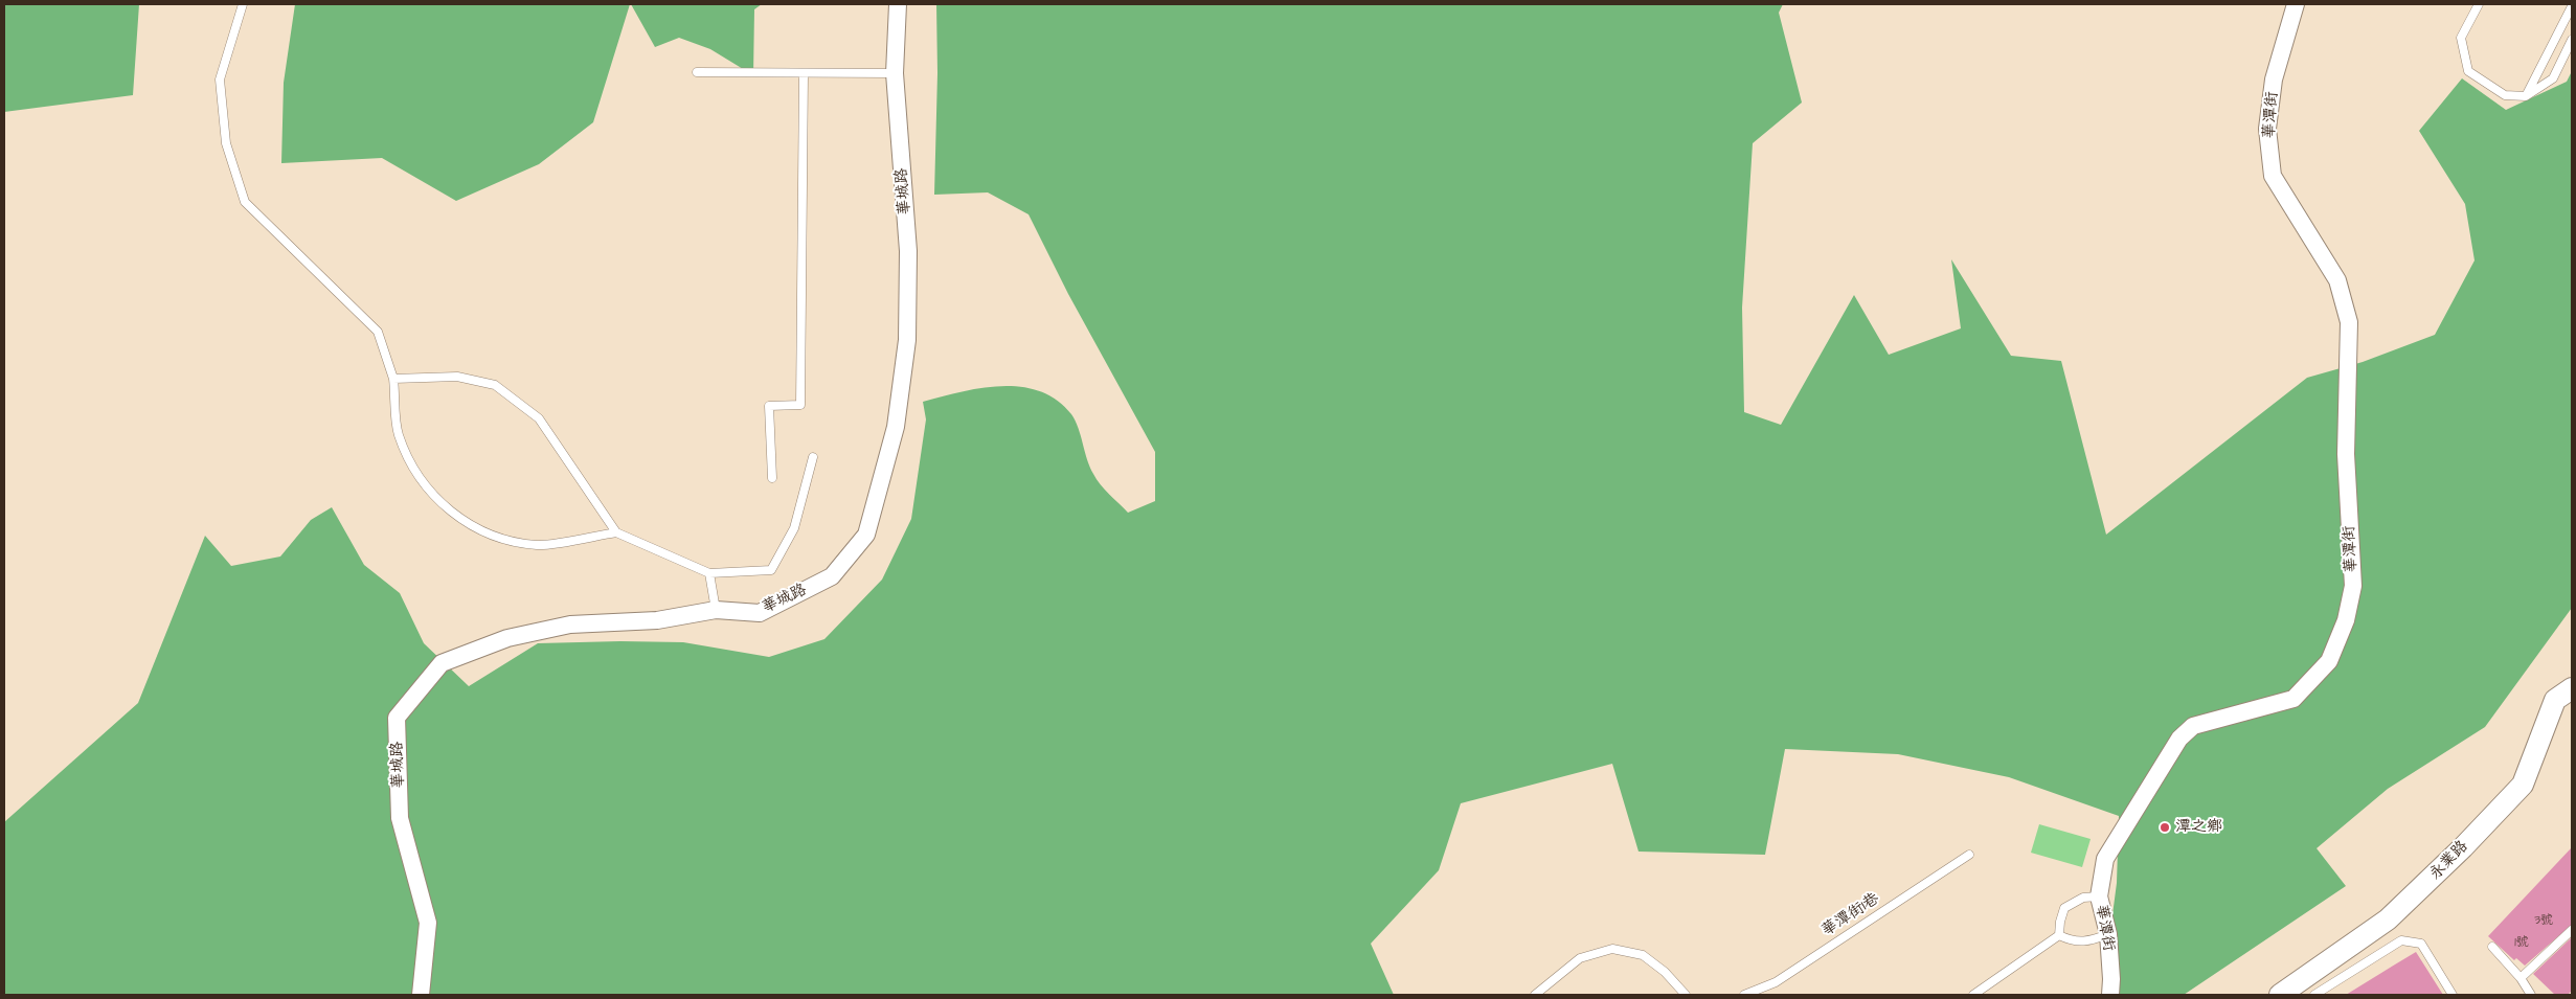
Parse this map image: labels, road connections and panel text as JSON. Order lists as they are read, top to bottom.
{
  "streets": {
    "street": ["華潭街", "華城路", "永業路"],
    "lane": ["華潭街1巷"]
  },
  "places": ["潭之鄉"],
  "house_numbers": ["3號", "1號"]
}
